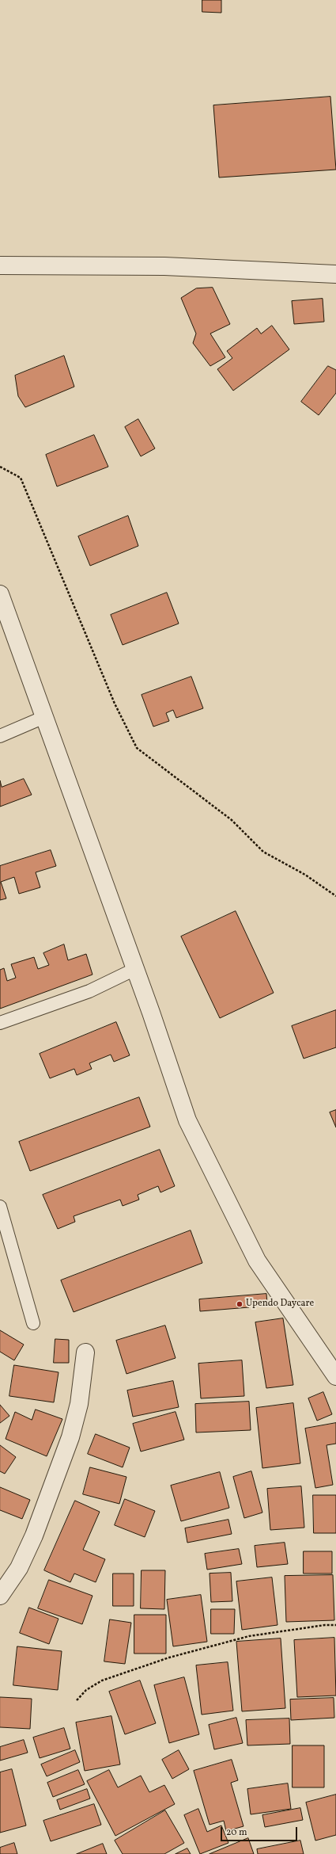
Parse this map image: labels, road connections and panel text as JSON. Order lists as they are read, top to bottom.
{
  "places": ["Upendo Daycare"],
  "scale_bar": "20 m"
}
